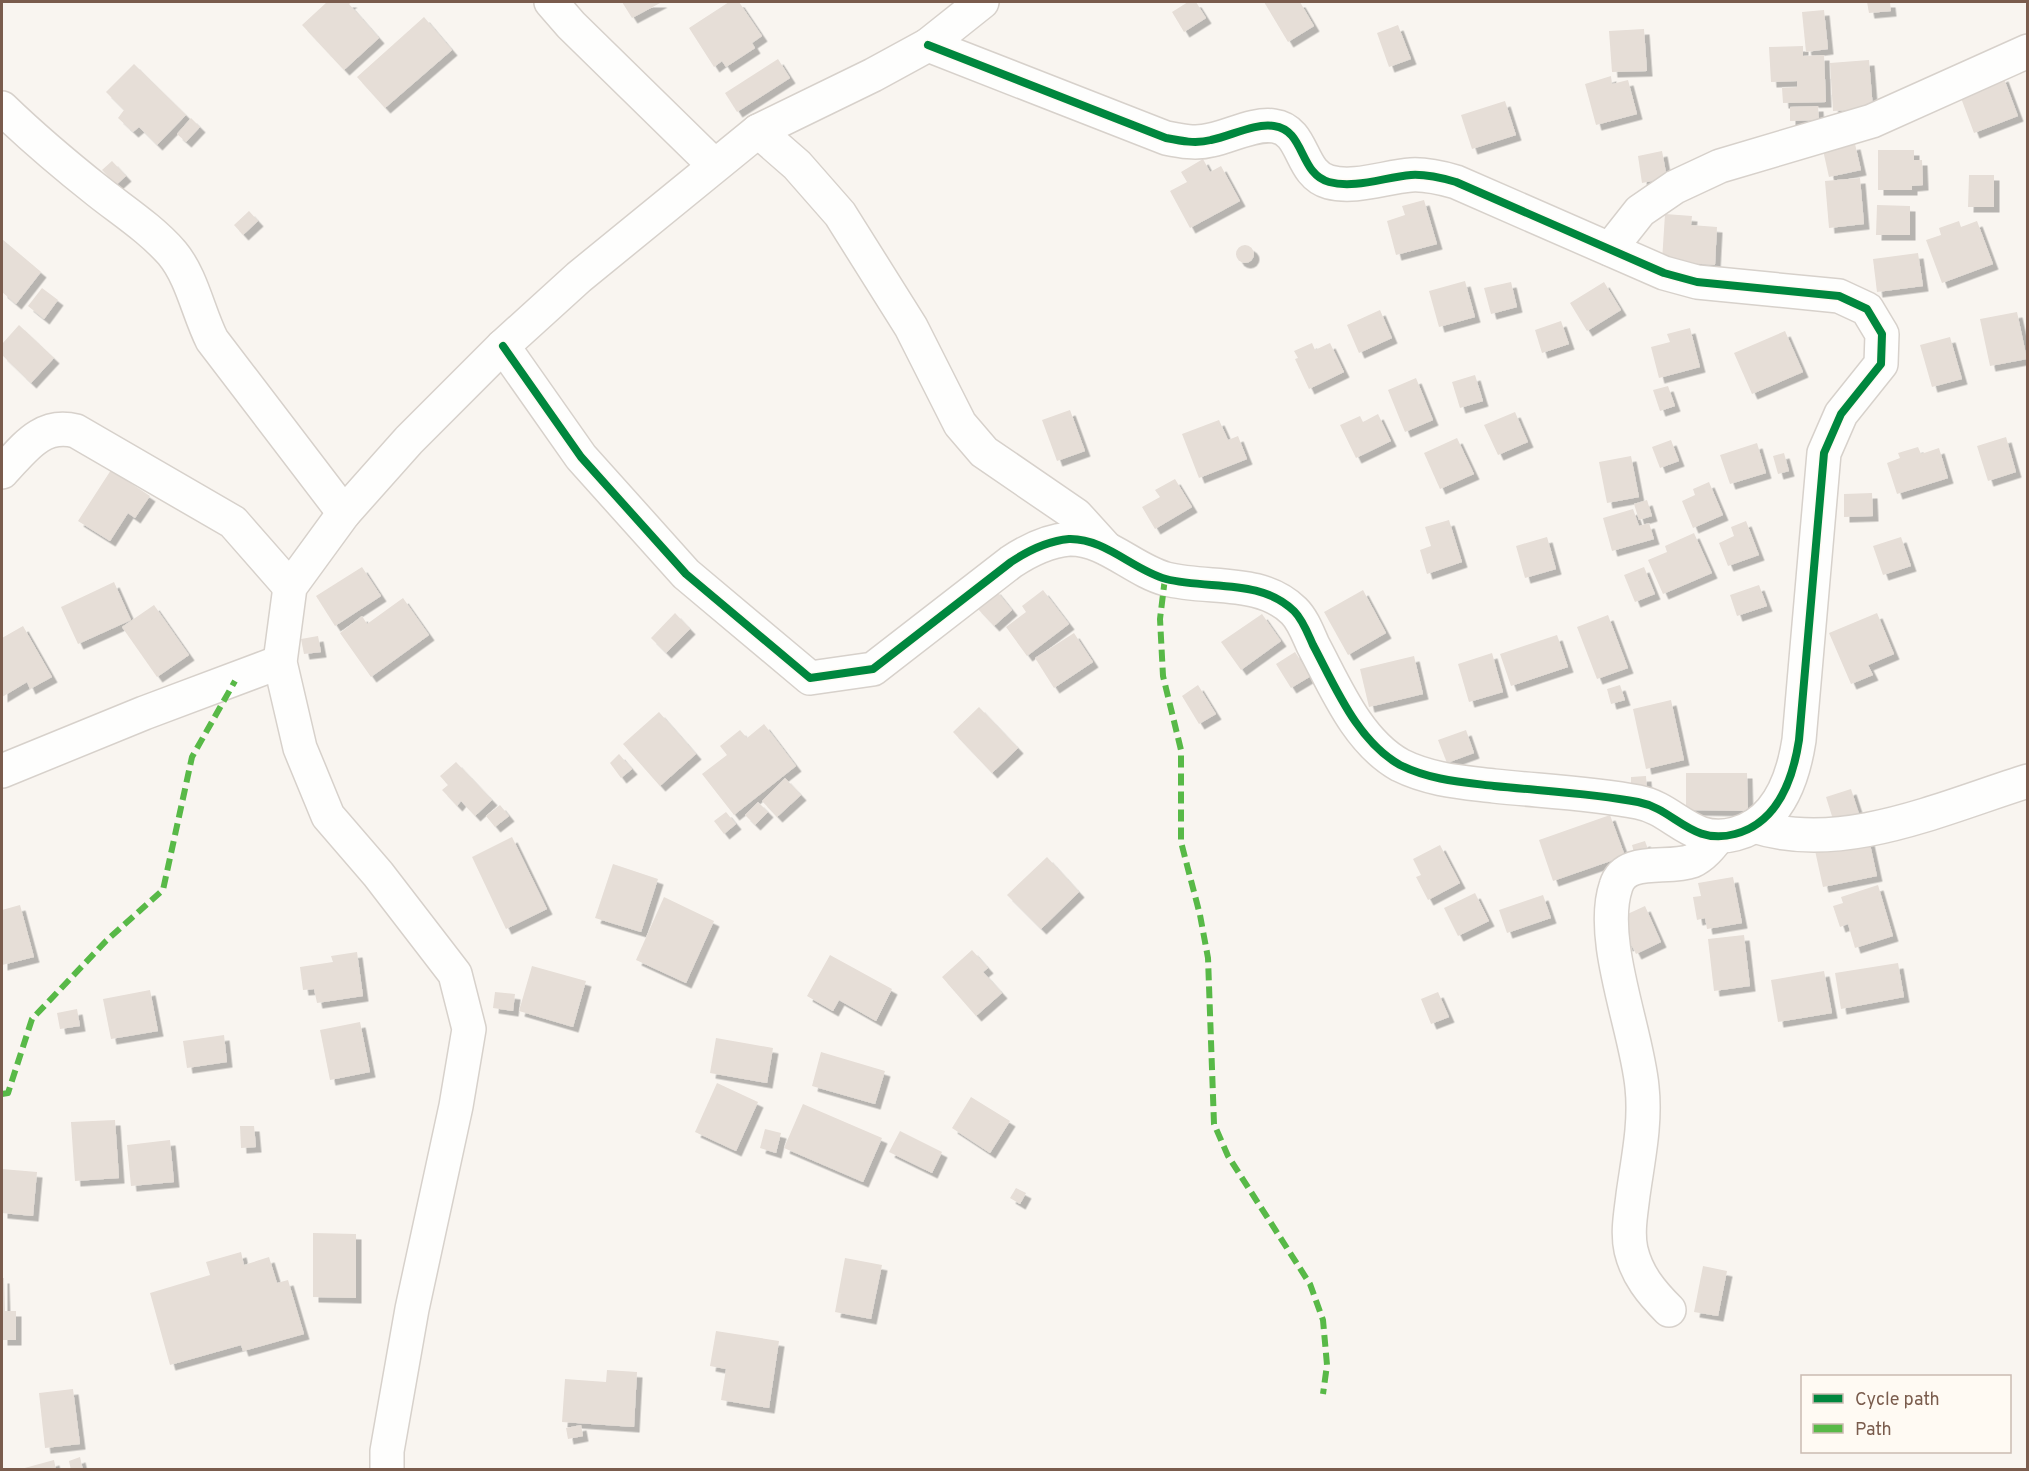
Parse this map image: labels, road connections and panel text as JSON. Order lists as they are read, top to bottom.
{
  "legend": ["Cycle path", "Path"]
}
